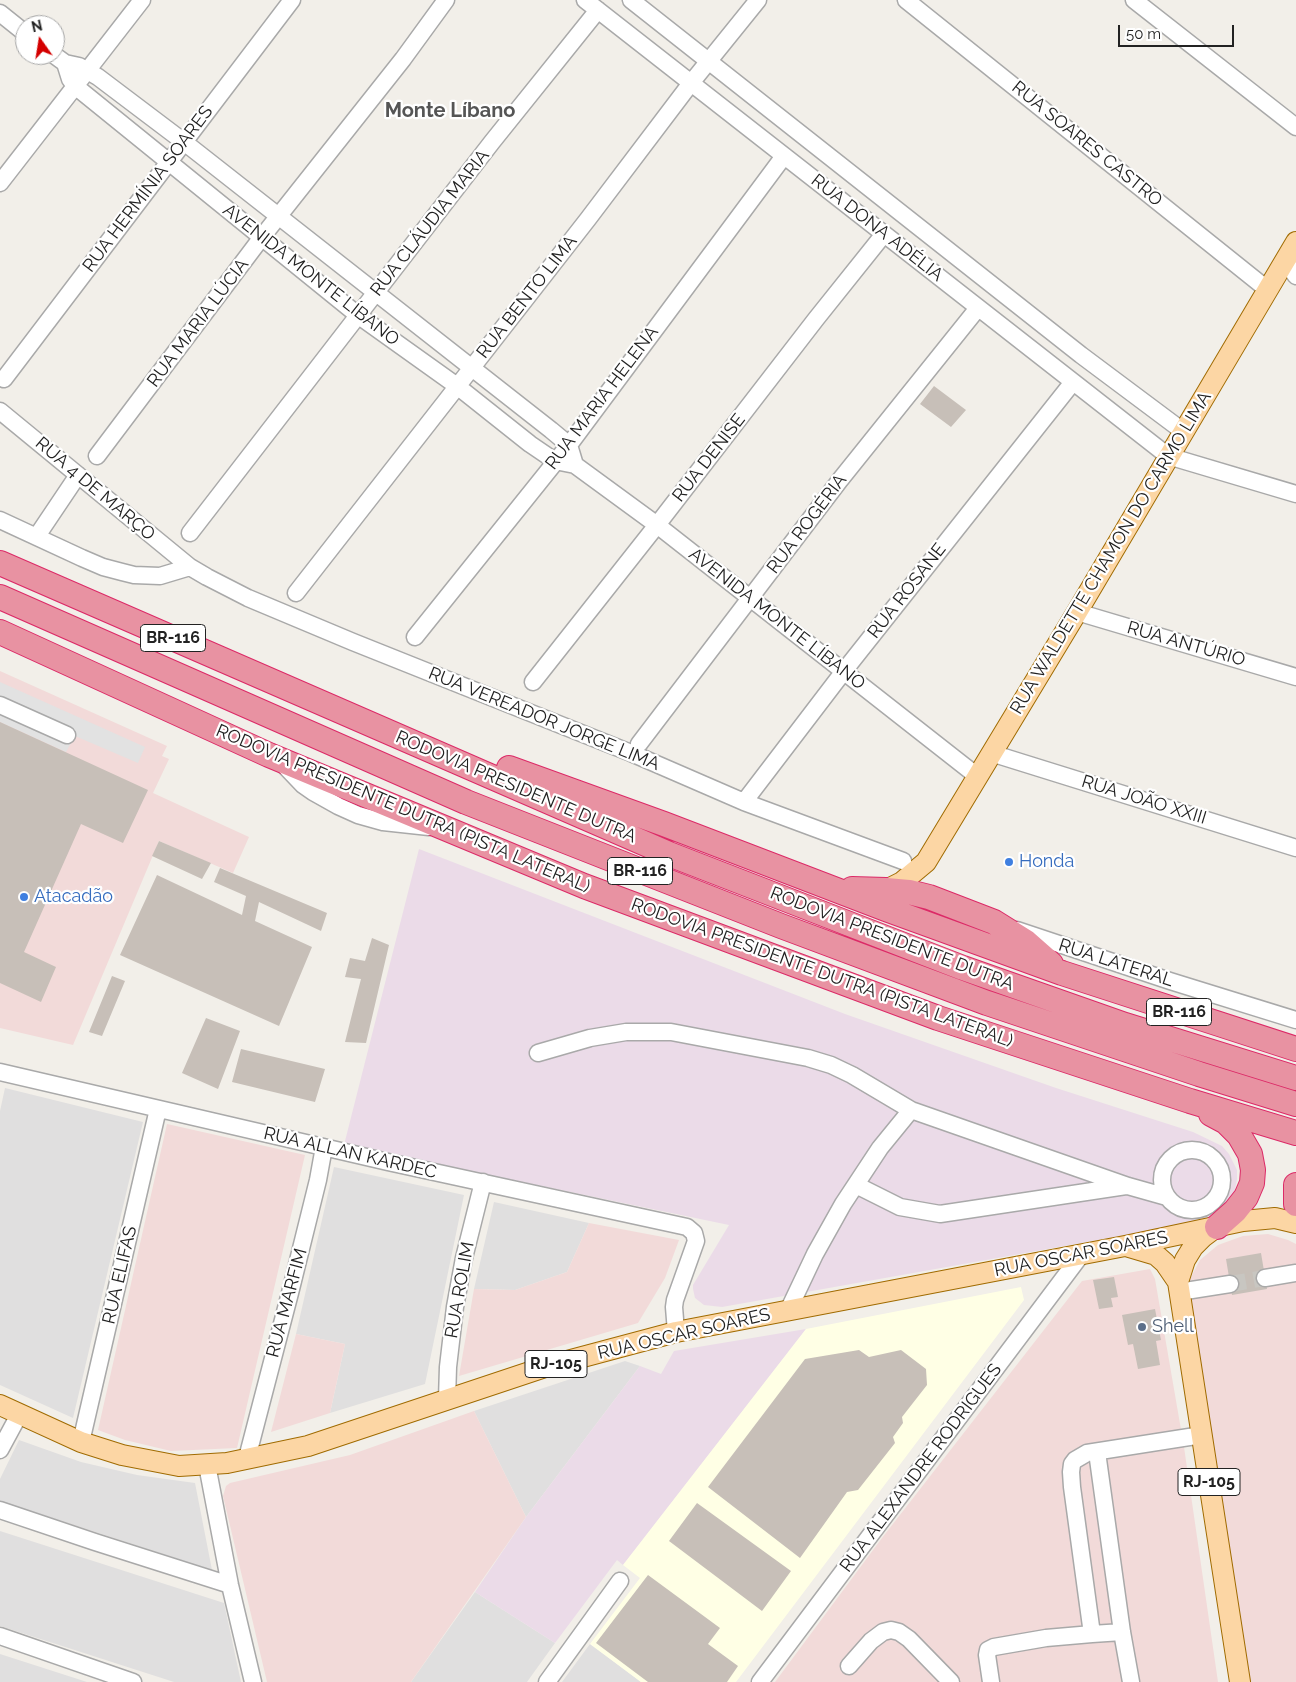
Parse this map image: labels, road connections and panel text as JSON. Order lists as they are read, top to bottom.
{
  "streets": {
    "highway": ["BR-116", "RODOVIA PRESIDENTE DUTRA", "RODOVIA PRESIDENTE DUTRA (PISTA LATERAL)"],
    "main road": ["RUA WALDETTE CHAMON DO CARMO LIMA", "RUA OSCAR SOARES", "RJ-105"],
    "street": [
      "RUA SOARES CASTRO",
      "RUA HERMÍNIA SOARES",
      "RUA CLÁUDIA MARIA",
      "RUA DONA ADÉLIA",
      "AVENIDA MONTE LÍBANO",
      "RUA BENTO LIMA",
      "RUA MARIA LÚCIA",
      "RUA MARIA HELENA",
      "RUA DENISE",
      "RUA 4 DE MARÇO",
      "RUA ROGÉRIA",
      "RUA ROSANE",
      "RUA ANTÚRIO",
      "RUA VEREADOR JORGE LIMA",
      "RUA JOÃO XXIII",
      "RUA LATERAL",
      "RUA ALLAN KARDEC",
      "RUA ELIFAS",
      "RUA ROLIM",
      "RUA MARFIM",
      "RUA ALEXANDRE RODRIGUES"
    ]
  },
  "crossings": [
    ["RUA SOARES CASTRO", "RUA WALDETTE CHAMON DO CARMO LIMA"],
    ["RUA HERMÍNIA SOARES", "AVENIDA MONTE LÍBANO"],
    ["RUA CLÁUDIA MARIA", "RUA DONA ADÉLIA"],
    ["RUA CLÁUDIA MARIA", "AVENIDA MONTE LÍBANO"],
    ["RUA DONA ADÉLIA", "RUA BENTO LIMA"],
    ["RUA DONA ADÉLIA", "RUA MARIA HELENA"],
    ["RUA DONA ADÉLIA", "RUA DENISE"],
    ["RUA DONA ADÉLIA", "RUA ROGÉRIA"],
    ["RUA DONA ADÉLIA", "RUA WALDETTE CHAMON DO CARMO LIMA"],
    ["RUA DONA ADÉLIA", "RUA ROSANE"],
    ["AVENIDA MONTE LÍBANO", "RUA BENTO LIMA"],
    ["AVENIDA MONTE LÍBANO", "RUA MARIA LÚCIA"],
    ["AVENIDA MONTE LÍBANO", "RUA MARIA HELENA"],
    ["AVENIDA MONTE LÍBANO", "RUA DENISE"],
    ["AVENIDA MONTE LÍBANO", "RUA ROGÉRIA"],
    ["AVENIDA MONTE LÍBANO", "RUA WALDETTE CHAMON DO CARMO LIMA"],
    ["AVENIDA MONTE LÍBANO", "RUA ROSANE"],
    ["RUA 4 DE MARÇO", "RUA VEREADOR JORGE LIMA"],
    ["RUA WALDETTE CHAMON DO CARMO LIMA", "RUA ANTÚRIO"],
    ["RUA WALDETTE CHAMON DO CARMO LIMA", "RUA JOÃO XXIII"],
    ["RUA ROSANE", "RUA VEREADOR JORGE LIMA"],
    ["BR-116", "RODOVIA PRESIDENTE DUTRA"],
    ["RUA ALLAN KARDEC", "RUA OSCAR SOARES"],
    ["RUA ALLAN KARDEC", "RUA ELIFAS"],
    ["RUA ALLAN KARDEC", "RUA ROLIM"],
    ["RUA ALLAN KARDEC", "RUA MARFIM"],
    ["RUA OSCAR SOARES", "RUA ELIFAS"],
    ["RUA OSCAR SOARES", "RUA ROLIM"],
    ["RUA OSCAR SOARES", "RUA MARFIM"],
    ["RUA OSCAR SOARES", "RJ-105"],
    ["RUA OSCAR SOARES", "RUA ALEXANDRE RODRIGUES"]
  ],
  "districts": ["Monte Líbano"],
  "places": ["Honda", "Atacadão", "Shell"],
  "scale_bar": "50 m",
  "north": "top"
}
